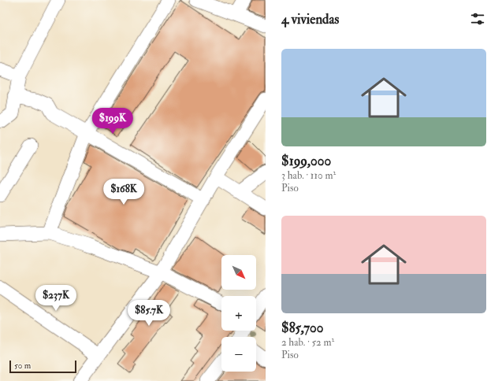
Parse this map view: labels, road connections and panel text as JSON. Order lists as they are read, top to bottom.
{
  "scale_bar": "50 m",
  "north": "bottom right",
  "page": {
    "heading": "4 viviendas",
    "list": [
      {
        "name": "$199,000",
        "note": "3 hab. · 110 m² · Piso"
      },
      {
        "name": "$85,700",
        "note": "2 hab. · 52 m² · Piso"
      }
    ],
    "price": [
      "$199K",
      "$168K",
      "$237K",
      "$85.7K"
    ],
    "map_buttons": ["+", "−"],
    "scale": "50 m"
  }
}
